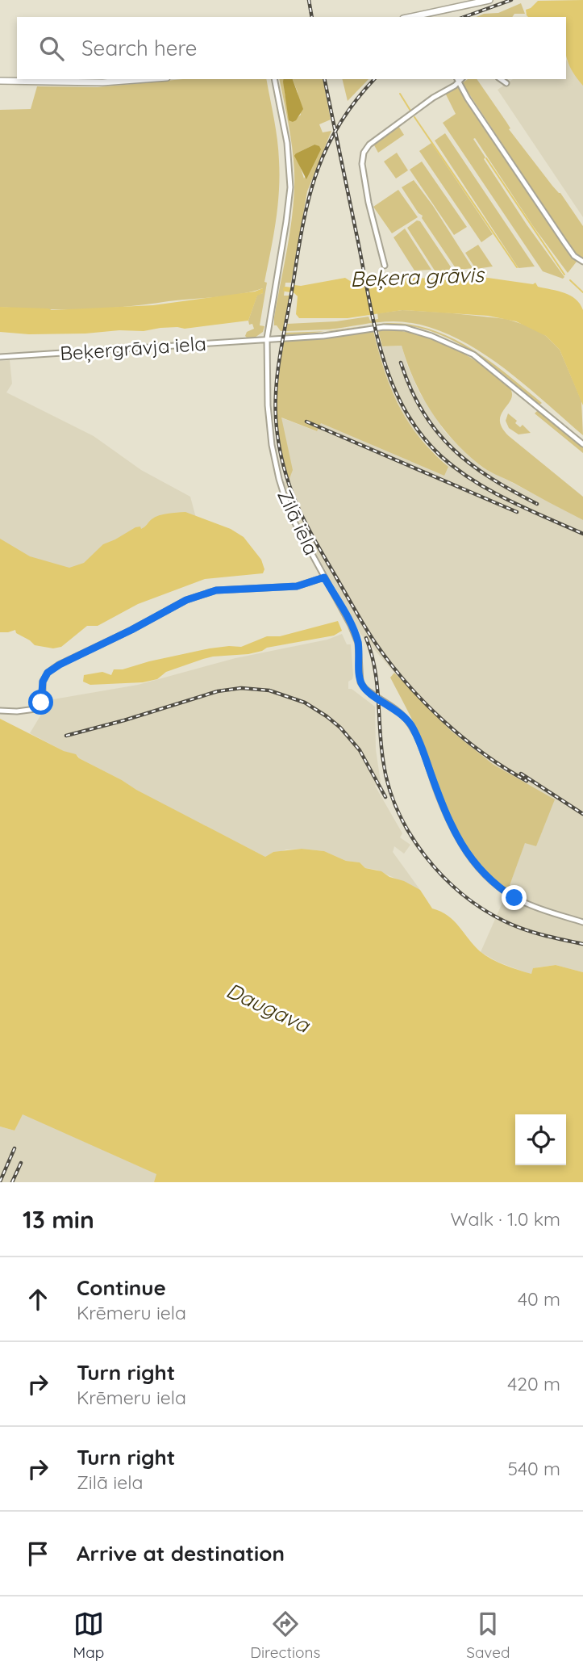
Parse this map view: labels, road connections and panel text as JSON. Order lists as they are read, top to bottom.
{
  "streets": {
    "street": ["Beķergrāvja iela", "Zilā iela"]
  },
  "crossings": [
    ["Beķergrāvja iela", "Zilā iela"]
  ],
  "water": ["Beķera grāvis", "Daugava"],
  "page": {
    "search": "Search here",
    "heading": ["13 min", "Walk · 1.0 km"],
    "list": [
      ["Continue", "Krēmeru iela", "40 m"],
      ["Turn right", "Krēmeru iela", "420 m"],
      ["Turn right", "Zilā iela", "540 m"],
      "Arrive at destination"
    ],
    "nav": ["Map", "Directions", "Saved"]
  }
}
